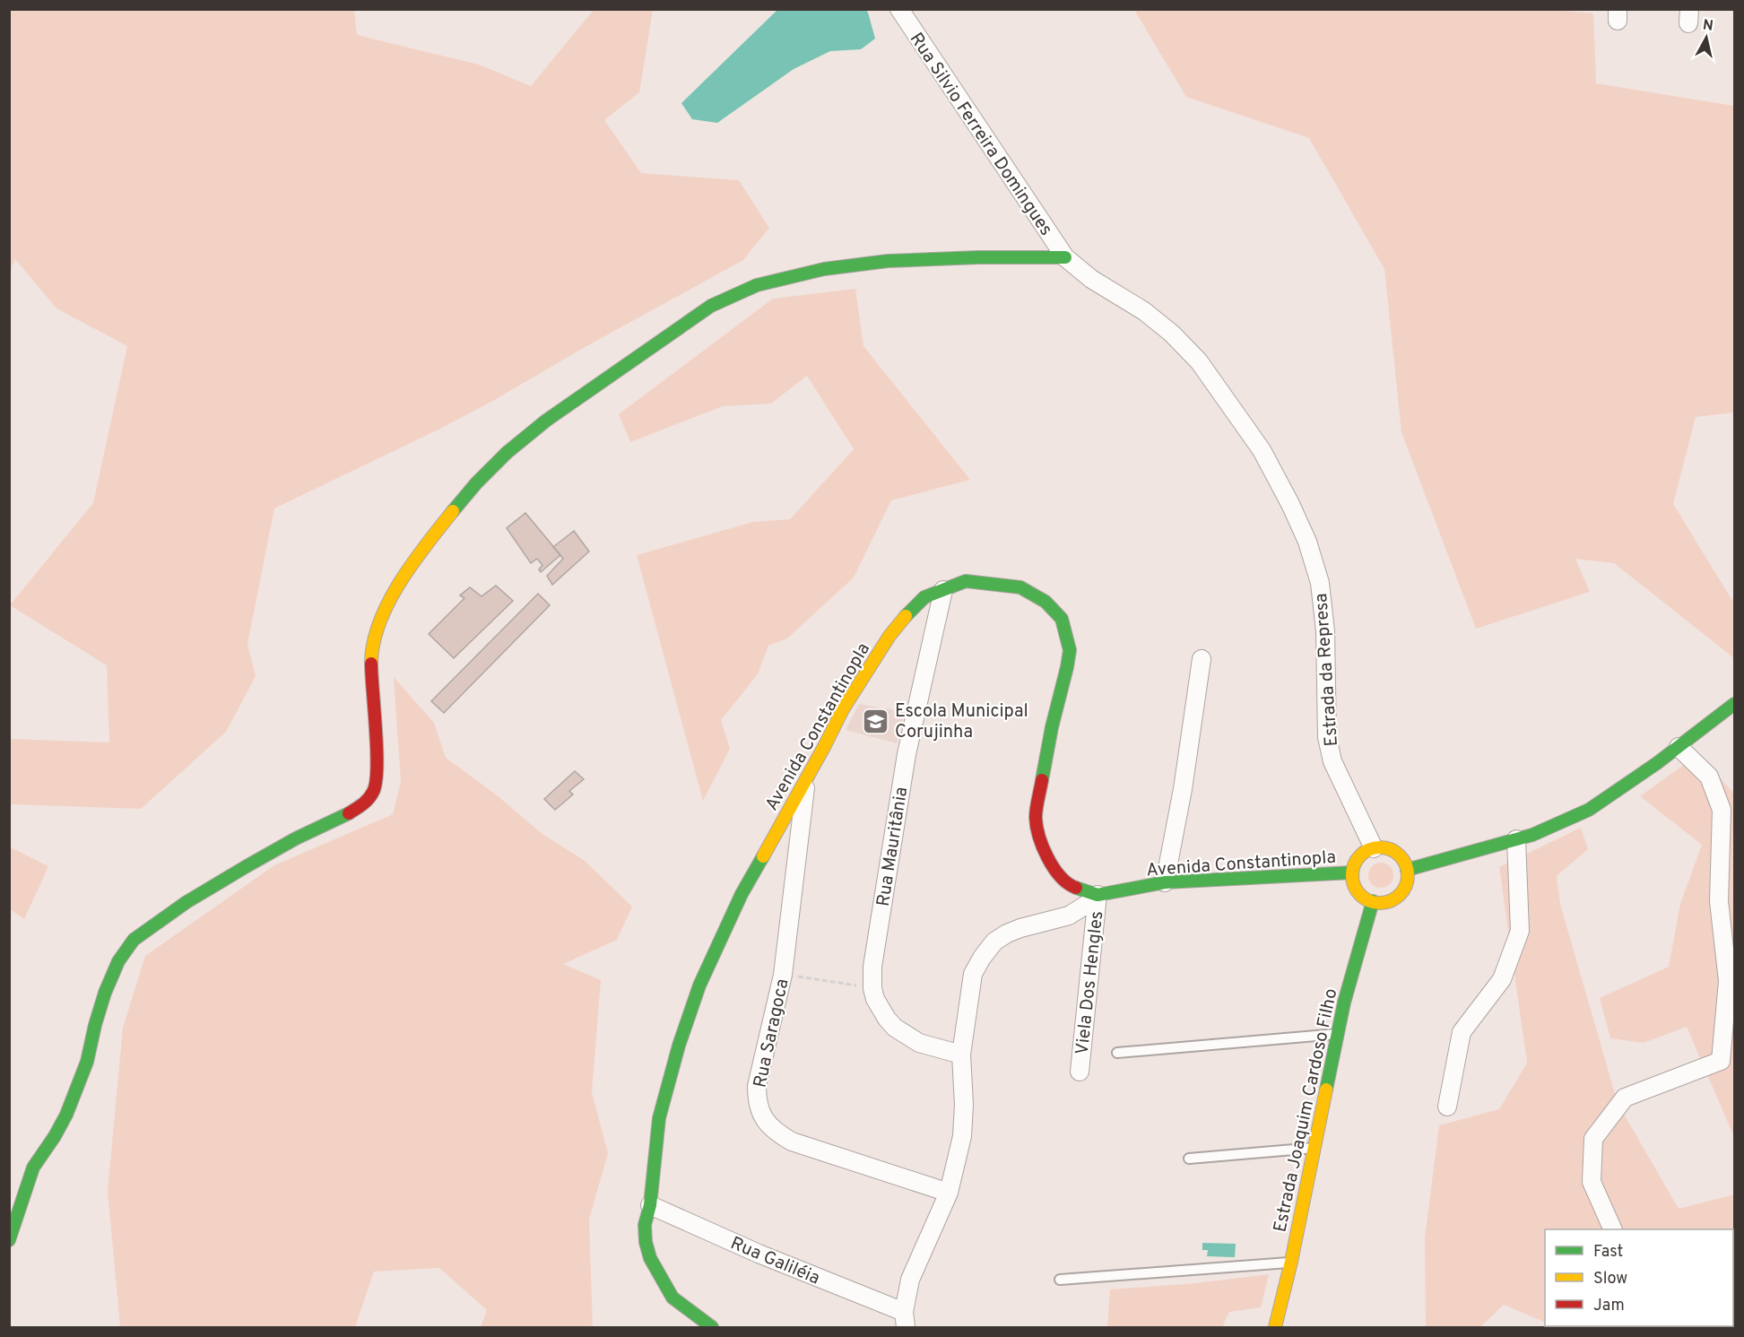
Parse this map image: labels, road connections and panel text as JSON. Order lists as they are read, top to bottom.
{
  "streets": {
    "street": [
      "Rua Silvio Ferreira Domingues",
      "Estrada da Represa",
      "Avenida Constantinopla",
      "Rua Mauritânia",
      "Viela Dos Hengles",
      "Rua Saragoca",
      "Estrada Joaquim Cardoso Filho",
      "Rua Galiléia"
    ]
  },
  "crossings": [
    ["Rua Silvio Ferreira Domingues", "Estrada da Represa"],
    ["Estrada da Represa", "Avenida Constantinopla"],
    ["Estrada da Represa", "Estrada Joaquim Cardoso Filho"],
    ["Avenida Constantinopla", "Rua Mauritânia"],
    ["Avenida Constantinopla", "Viela Dos Hengles"],
    ["Avenida Constantinopla", "Rua Saragoca"],
    ["Avenida Constantinopla", "Estrada Joaquim Cardoso Filho"],
    ["Avenida Constantinopla", "Rua Galiléia"]
  ],
  "places": {
    "school or university": ["Escola Municipal Corujinha"]
  },
  "legend": ["Fast", "Slow", "Jam"],
  "north": "top"
}
